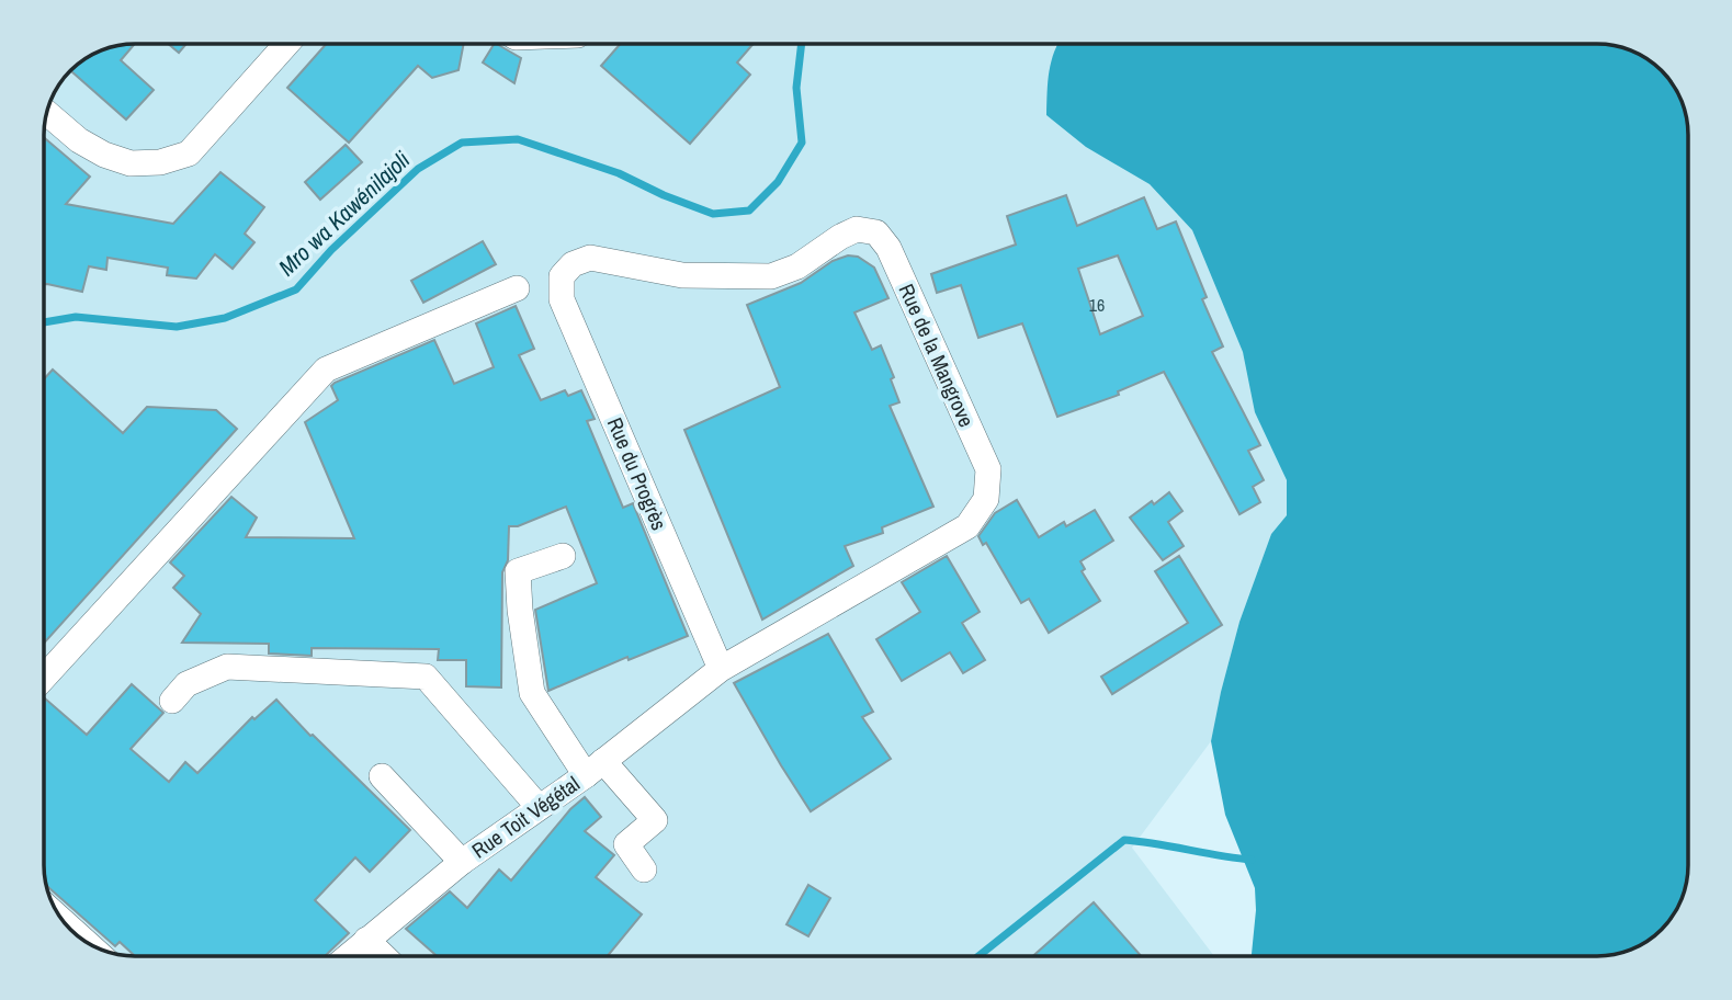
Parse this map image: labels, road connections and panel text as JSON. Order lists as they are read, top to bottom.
{
  "streets": {
    "street": ["Rue de la Mangrove", "Rue du Progrès", "Rue Toit Végétal"]
  },
  "crossings": [
    ["Rue de la Mangrove", "Rue du Progrès"],
    ["Rue de la Mangrove", "Rue Toit Végétal"],
    ["Rue du Progrès", "Rue Toit Végétal"]
  ],
  "water": ["Mro wa Kawénilajoli"],
  "house_numbers": ["16"]
}
